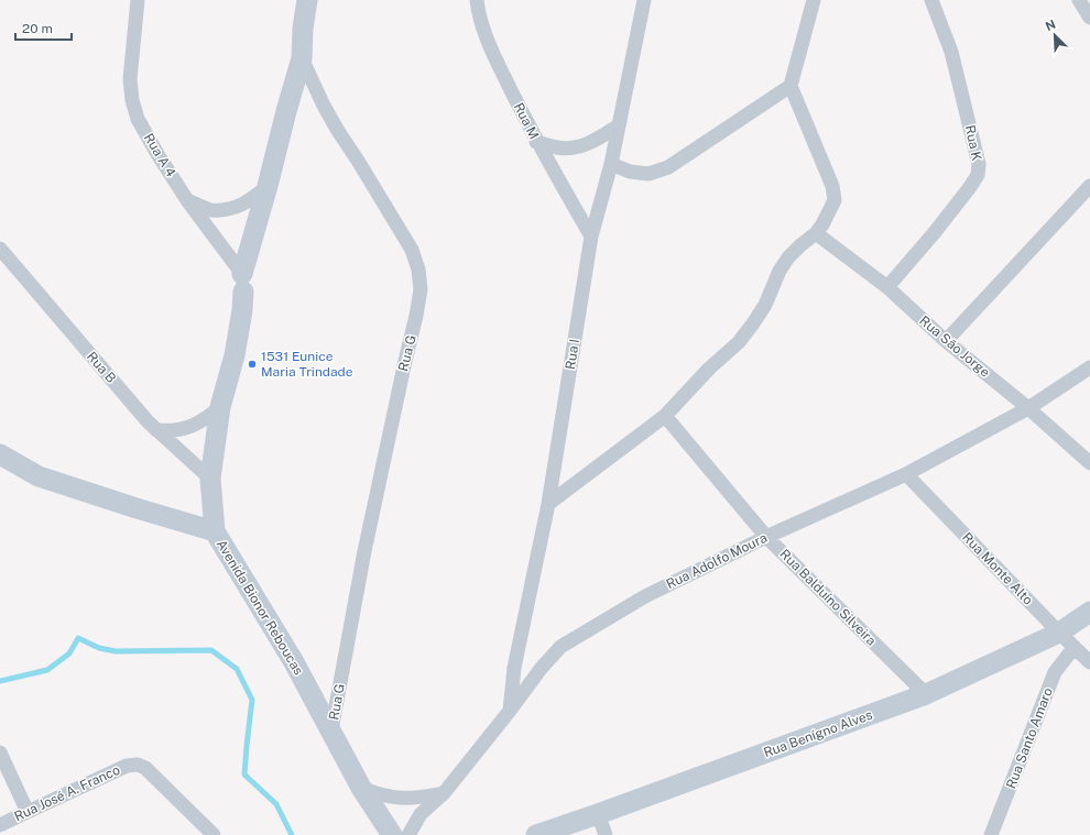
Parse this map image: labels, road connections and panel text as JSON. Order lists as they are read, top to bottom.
{
  "streets": {
    "street": [
      "Rua M",
      "Rua K",
      "Rua A 4",
      "Rua São Jorge",
      "Rua G",
      "Rua I",
      "Rua B",
      "Rua Adolfo Moura",
      "Rua Monte Alto",
      "Rua Balduíno Silveira",
      "Avenida Bionor Reboucas",
      "Rua Benígno Alves",
      "Rua Santo Amaro",
      "Rua José A. Franco"
    ]
  },
  "crossings": [
    ["Rua M", "Rua I"],
    ["Rua K", "Rua São Jorge"],
    ["Rua São Jorge", "Rua Adolfo Moura"],
    ["Rua G", "Avenida Bionor Reboucas"],
    ["Rua I", "Rua Adolfo Moura"],
    ["Rua Adolfo Moura", "Rua Monte Alto"],
    ["Rua Adolfo Moura", "Rua Balduíno Silveira"],
    ["Rua Monte Alto", "Rua Benígno Alves"],
    ["Rua Monte Alto", "Rua Santo Amaro"],
    ["Rua Balduíno Silveira", "Rua Benígno Alves"]
  ],
  "places": ["1531 Eunice Maria Trindade"],
  "scale_bar": "20 m",
  "north": "top left"
}
